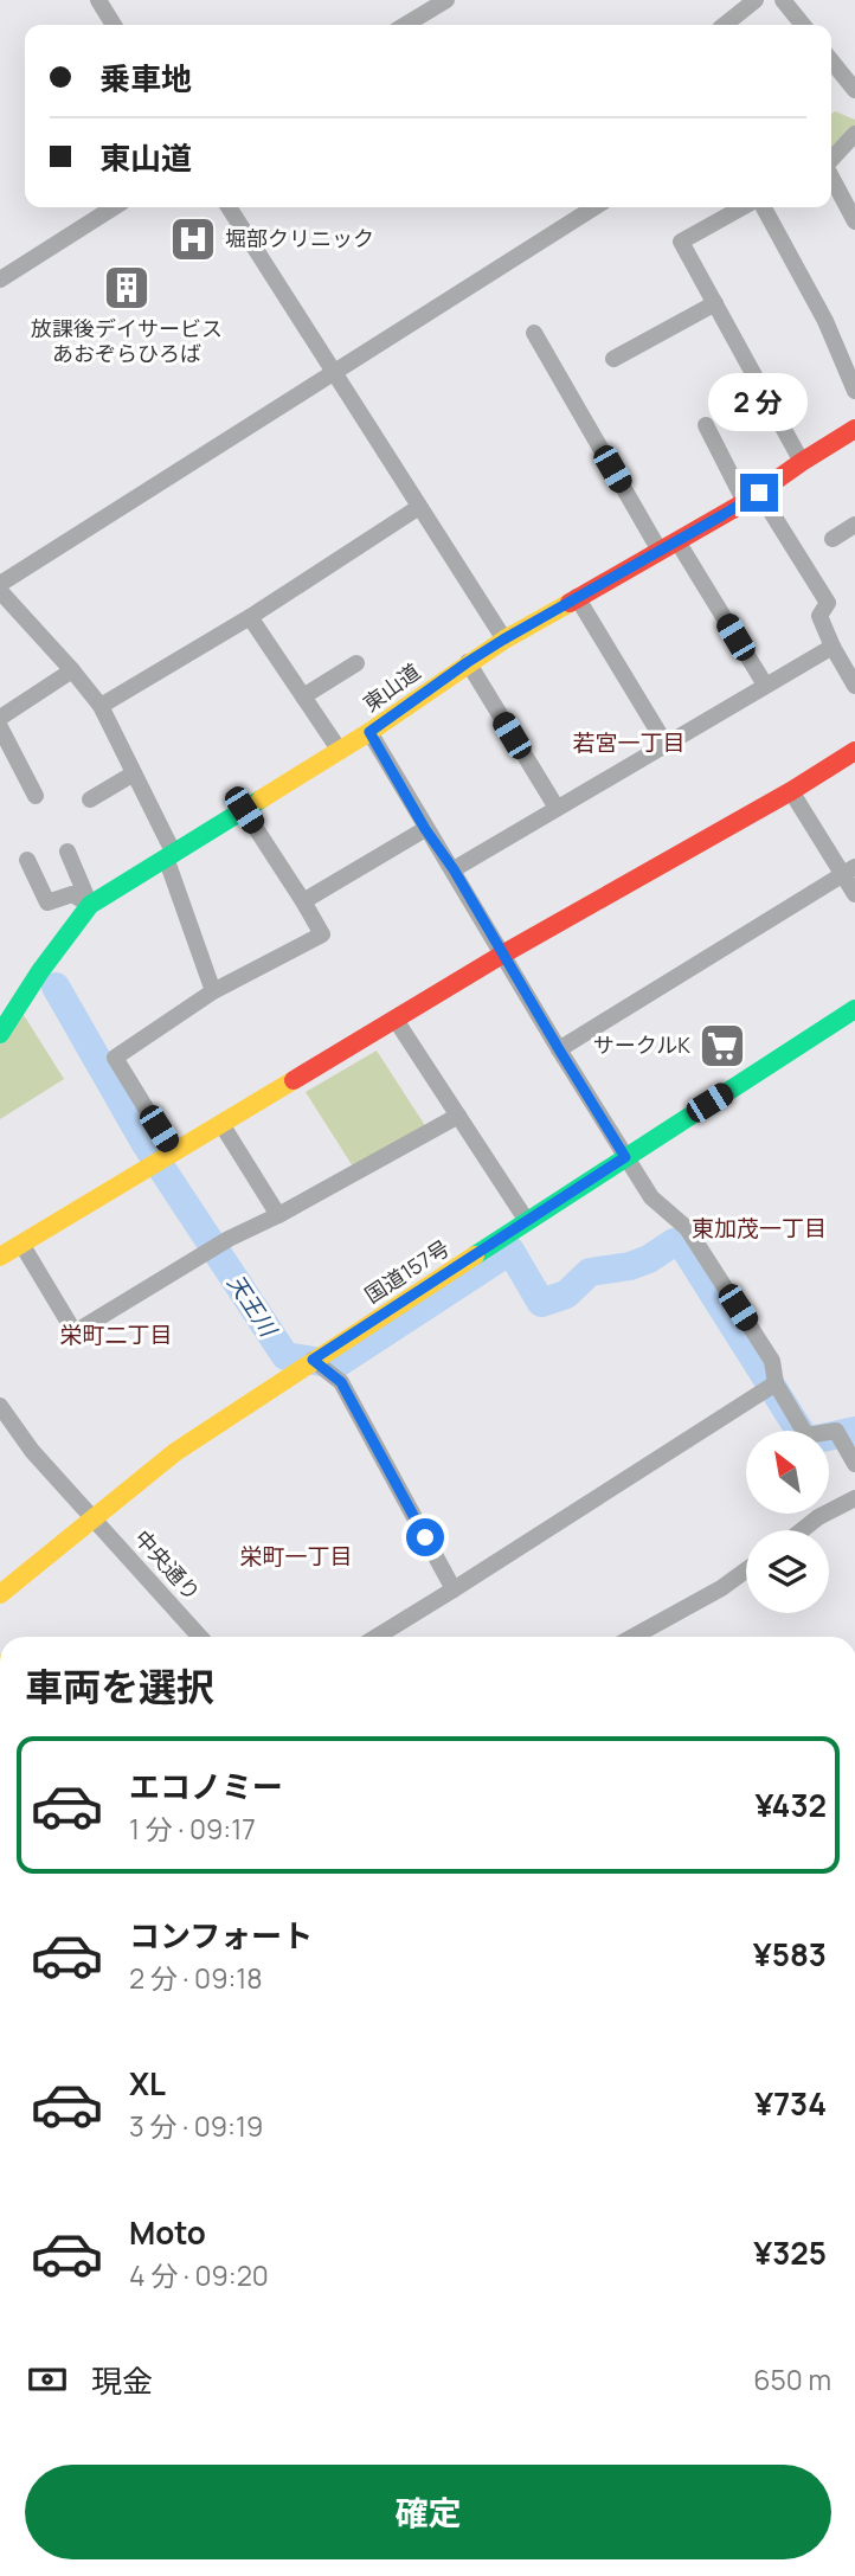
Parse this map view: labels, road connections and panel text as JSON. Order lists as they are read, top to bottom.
{
  "streets": {
    "main road": ["東山道", "国道157号"],
    "street": ["中央通り"]
  },
  "crossings": [
    ["国道157号", "中央通り"]
  ],
  "districts": [
    "若宮一丁目",
    "東加茂一丁目",
    "栄町二丁目",
    "栄町一丁目"
  ],
  "water": ["天王川"],
  "places": {
    "hospital": ["堀部クリニック"],
    "building": ["放課後デイサービス あおぞらひろば"],
    "supermarket": ["サークルK"]
  },
  "north": "top left",
  "page": {
    "banner": ["乗車地", "東山道"],
    "bubble": "2 分",
    "heading": "車両を選択",
    "list": [
      {
        "name": "エコノミー",
        "note": "1 分 · 09:17",
        "value": "¥432"
      },
      {
        "name": "コンフォート",
        "note": "2 分 · 09:18",
        "value": "¥583"
      },
      {
        "name": "XL",
        "note": "3 分 · 09:19",
        "value": "¥734"
      },
      {
        "name": "Moto",
        "note": "4 分 · 09:20",
        "value": "¥325"
      }
    ],
    "pay": ["現金", "650 m"],
    "buttons": "確定"
  }
}
